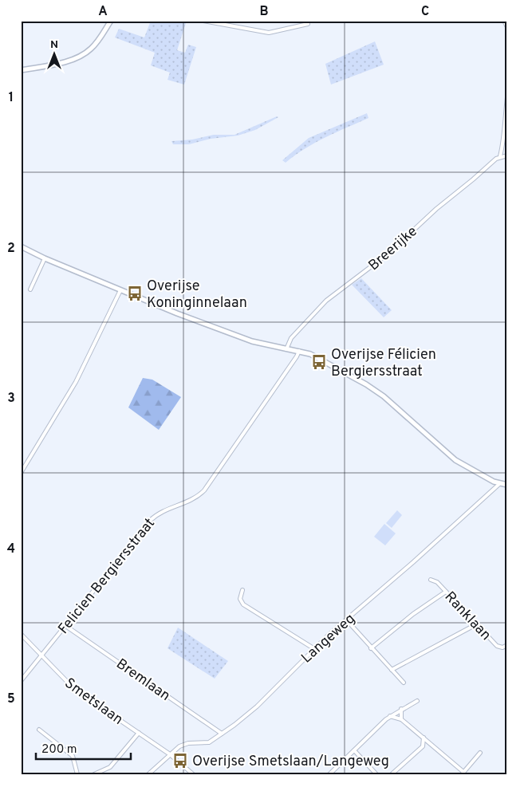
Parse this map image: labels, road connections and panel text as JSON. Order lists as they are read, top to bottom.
{
  "streets": {
    "street": [
      "Breerijke",
      "Felicien Bergiersstraat",
      "Ranklaan",
      "Langeweg",
      "Bremlaan",
      "Smetslaan"
    ]
  },
  "crossings": [
    ["Felicien Bergiersstraat", "Bremlaan"],
    ["Felicien Bergiersstraat", "Smetslaan"],
    ["Langeweg", "Bremlaan"],
    ["Langeweg", "Smetslaan"]
  ],
  "places": {
    "bus stop": ["Overijse Koninginnelaan", "Overijse Félicien Bergiersstraat", "Overijse Smetslaan/Langeweg"]
  },
  "scale_bar": "200 m",
  "north": "top",
  "grid": {
    "columns": ["A", "B", "C"],
    "rows": [
      "1",
      "2",
      "3",
      "4",
      "5"
    ]
  }
}
